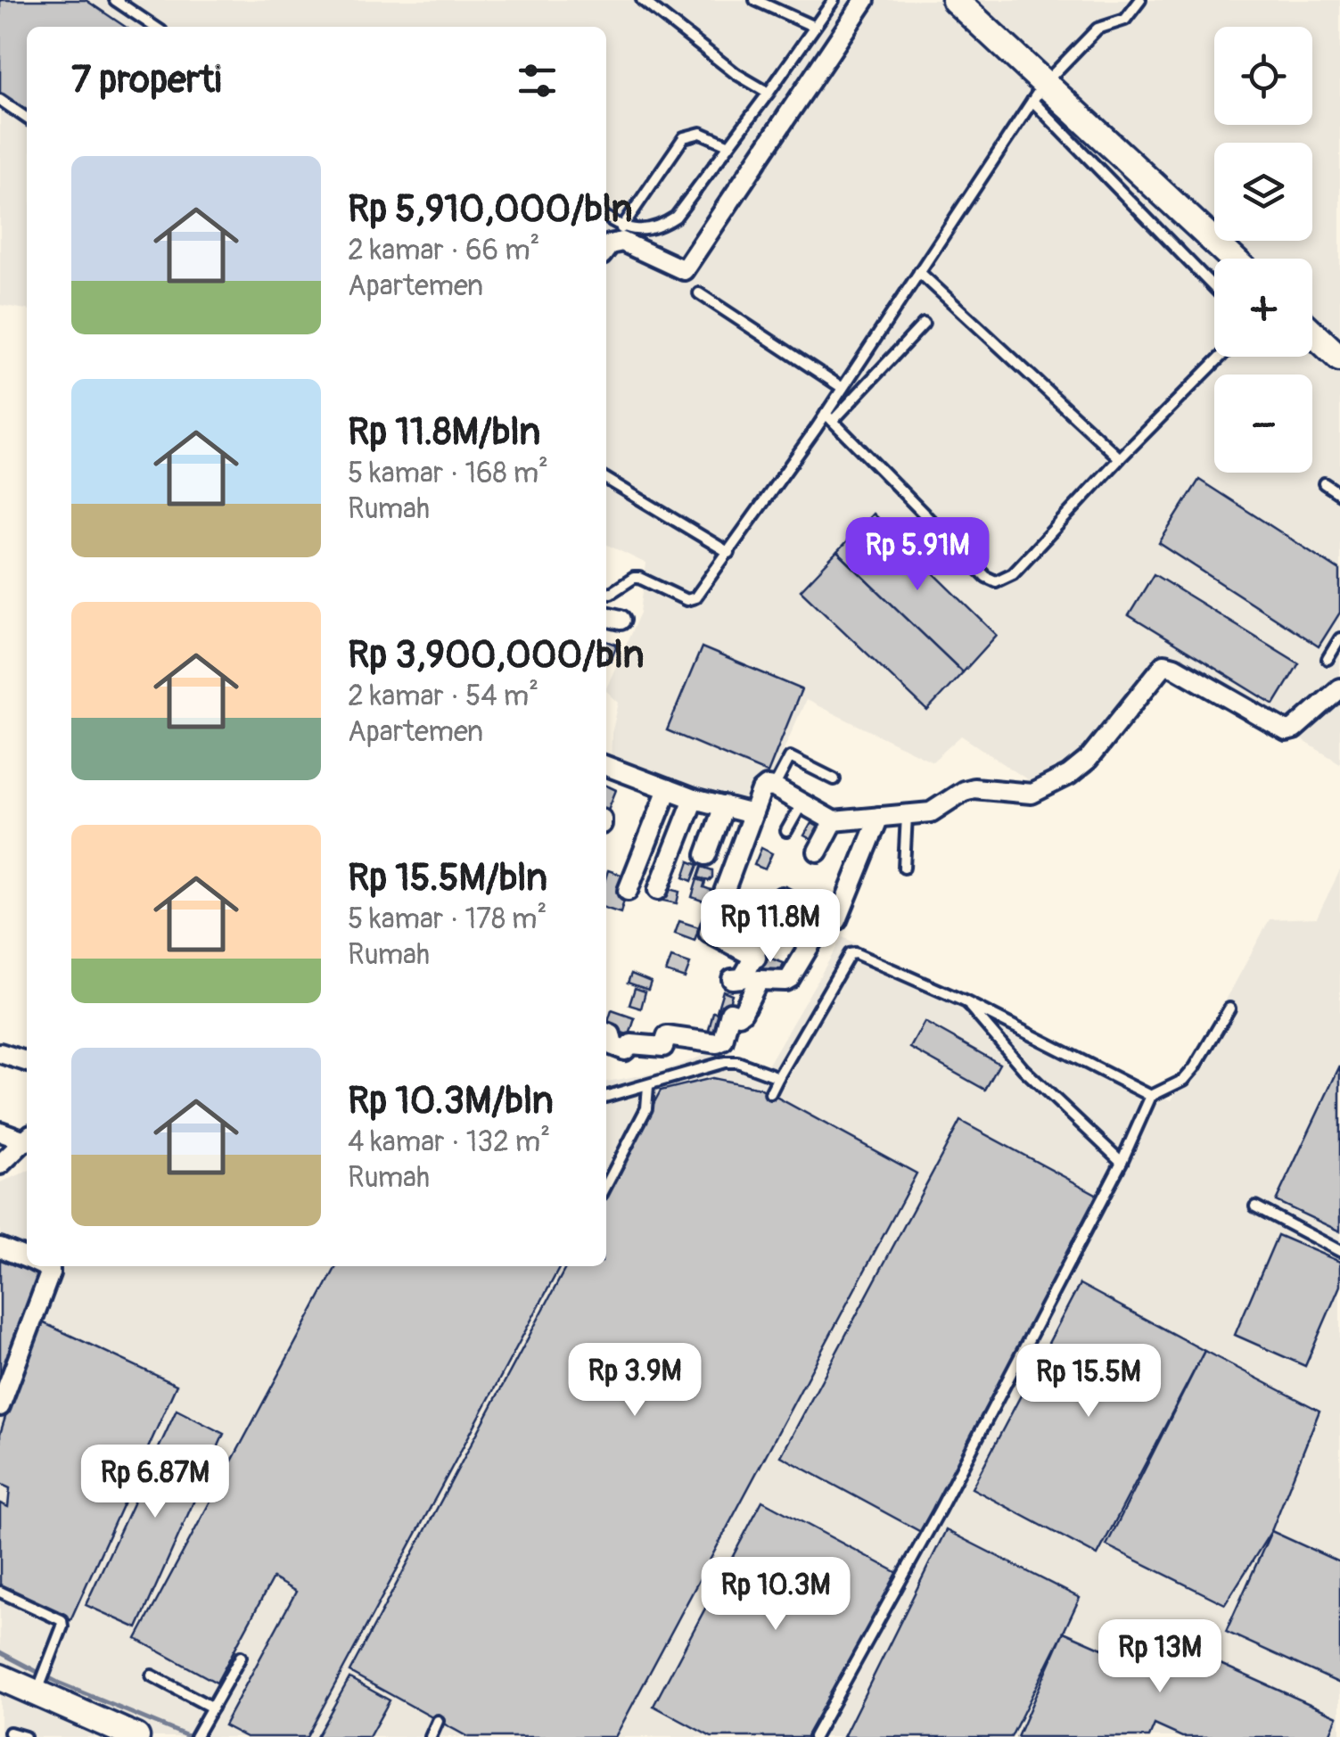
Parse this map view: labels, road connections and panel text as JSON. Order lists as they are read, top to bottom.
{
  "page": {
    "map_buttons": ["+", "−"],
    "heading": "7 properti",
    "list": [
      {
        "name": "Rp 5,910,000/bln",
        "note": "2 kamar · 66 m² · Apartemen"
      },
      {
        "name": "Rp 11.8M/bln",
        "note": "5 kamar · 168 m² · Rumah"
      },
      {
        "name": "Rp 3,900,000/bln",
        "note": "2 kamar · 54 m² · Apartemen"
      },
      {
        "name": "Rp 15.5M/bln",
        "note": "5 kamar · 178 m² · Rumah"
      },
      {
        "name": "Rp 10.3M/bln",
        "note": "4 kamar · 132 m² · Rumah"
      }
    ],
    "price": [
      "Rp 5.91M",
      "Rp 11.8M",
      "Rp 3.9M",
      "Rp 15.5M",
      "Rp 6.87M",
      "Rp 10.3M",
      "Rp 13M"
    ]
  }
}
